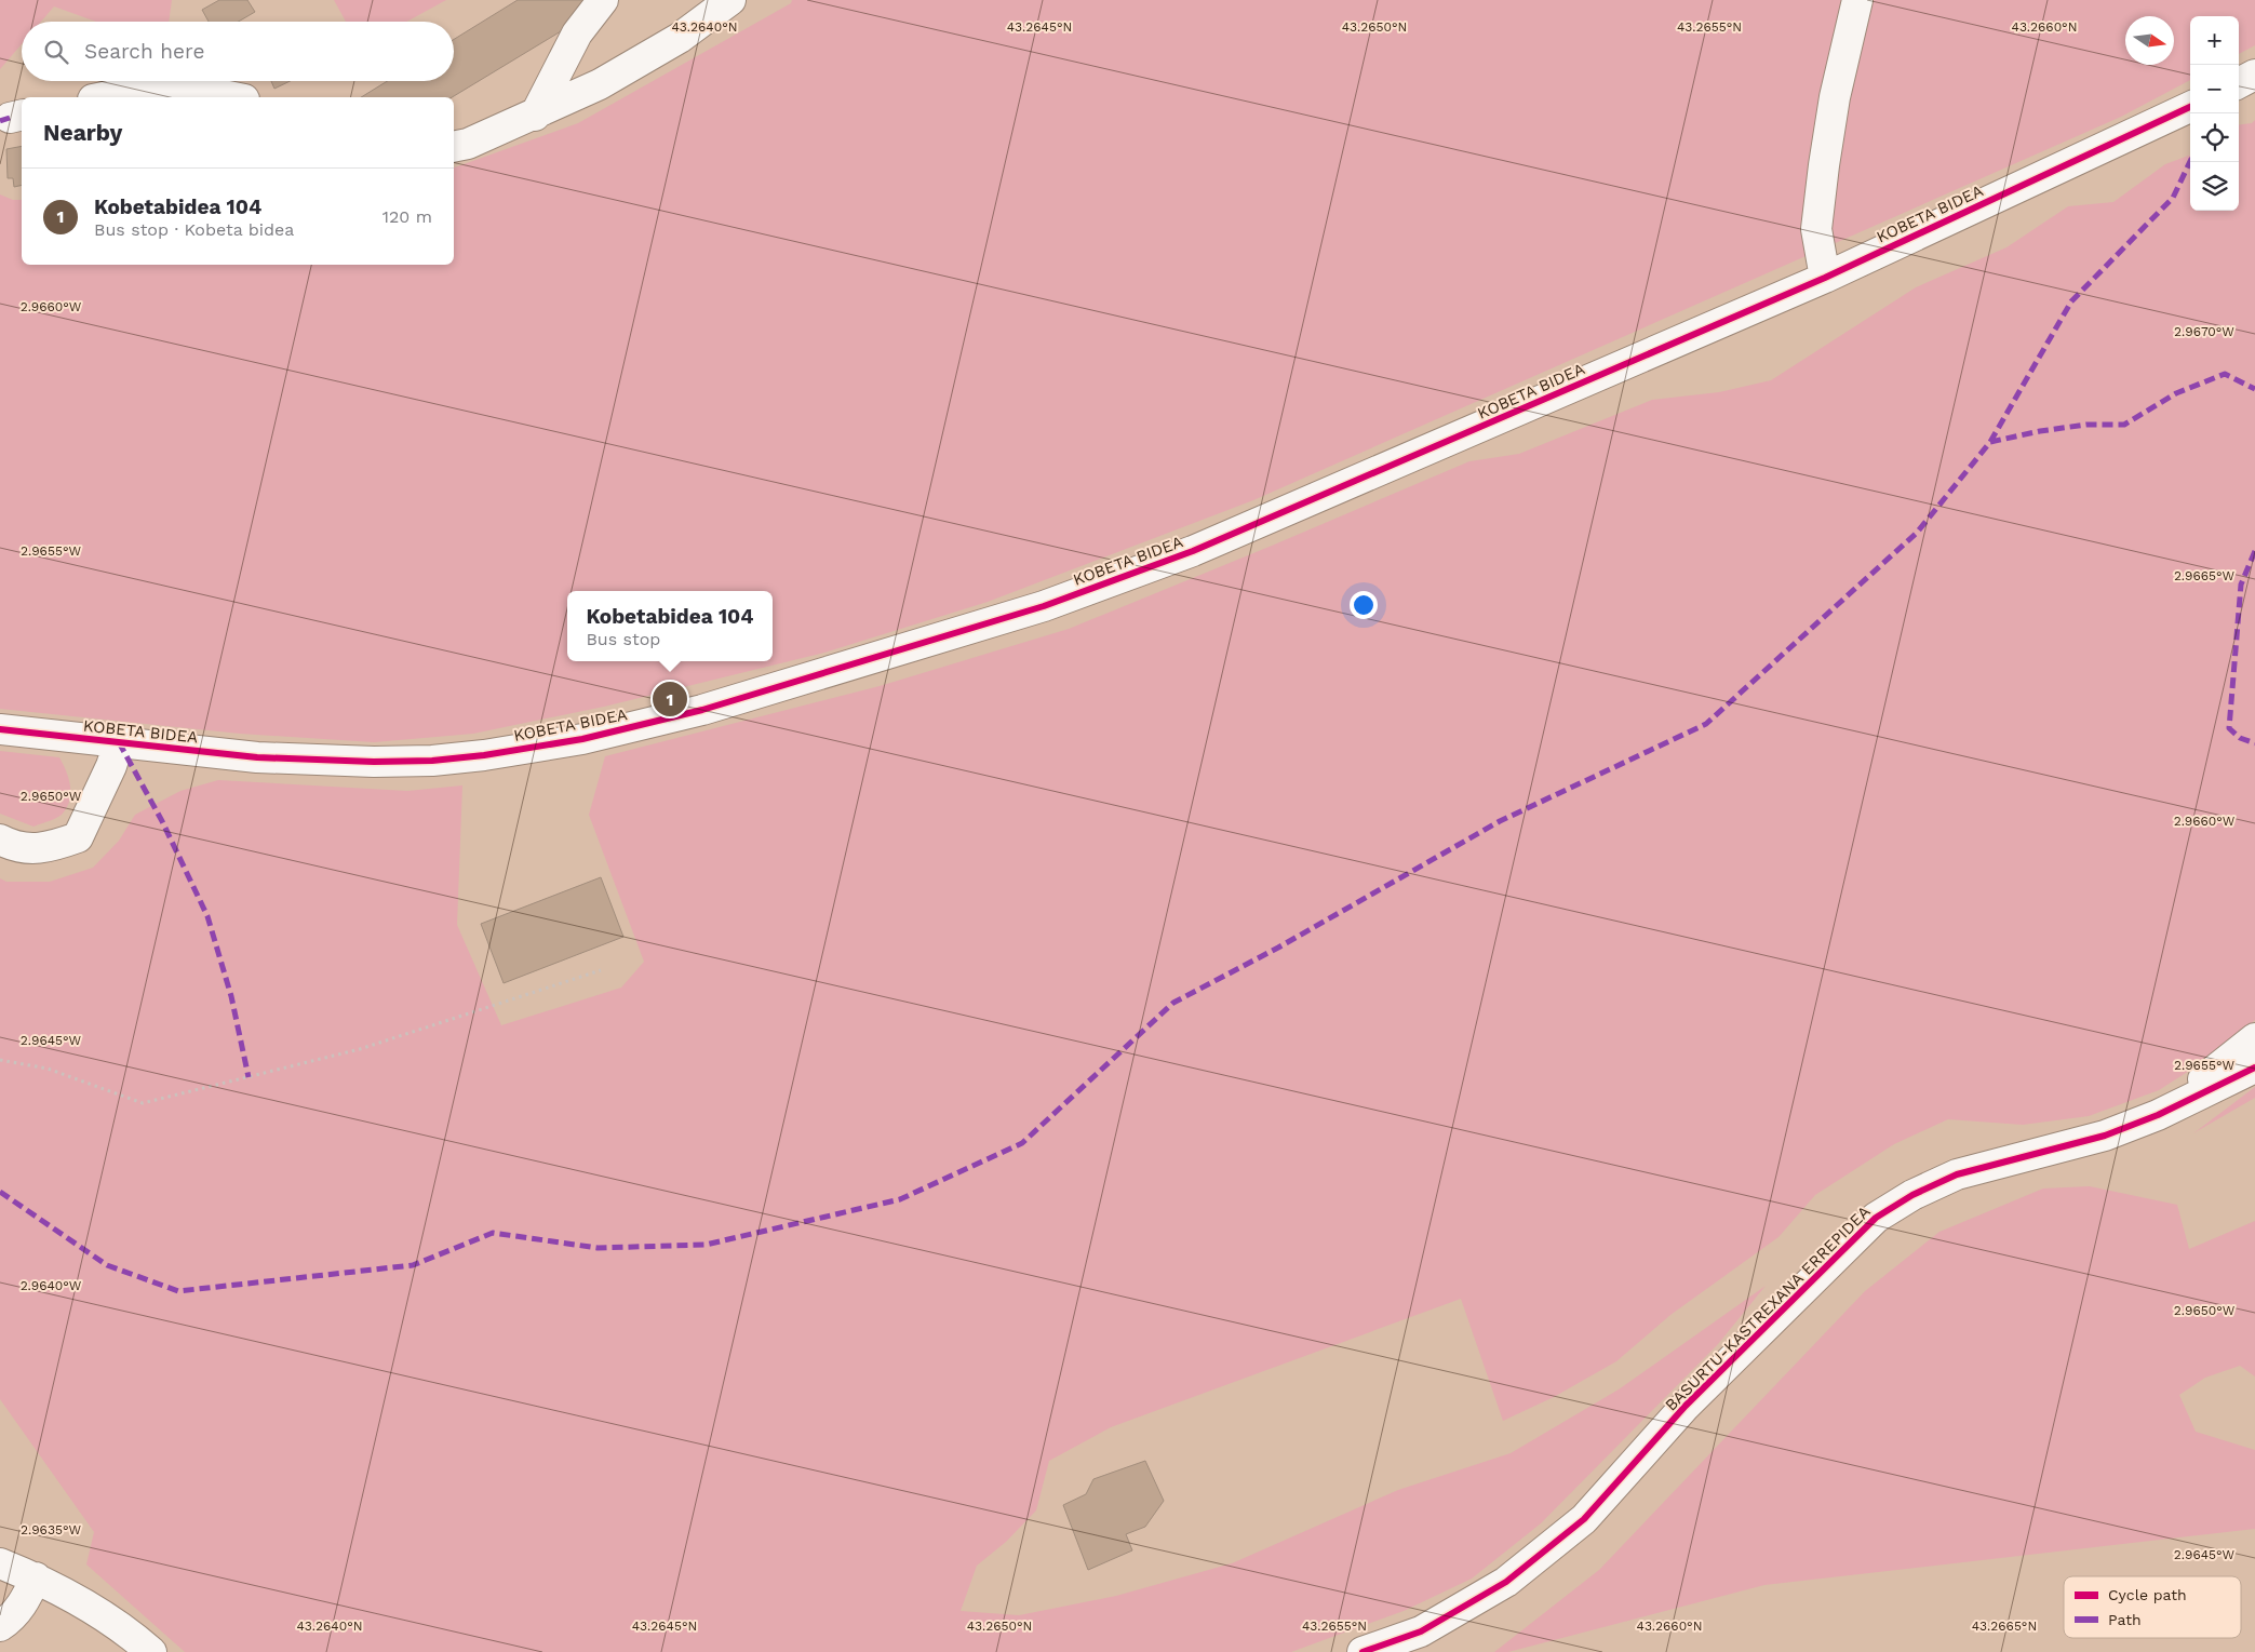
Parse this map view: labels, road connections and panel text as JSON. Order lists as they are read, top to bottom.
{
  "streets": {
    "street": ["KOBETA BIDEA", "BASURTU-KASTREXANA ERREPIDEA"]
  },
  "legend": ["Cycle path", "Path"],
  "north": "right",
  "page": {
    "map_buttons": ["+", "−"],
    "search": "Search here",
    "heading": "Nearby",
    "list": [
      {
        "mark": "1",
        "name": "Kobetabidea 104",
        "note": "Bus stop · Kobeta bidea",
        "value": "120 m"
      }
    ],
    "popup": ["Kobetabidea 104", "Bus stop"],
    "pins": "1"
  },
  "coordinates": [
    "43.2640°N",
    "43.2645°N",
    "43.2650°N",
    "43.2655°N",
    "43.2660°N",
    "2.9660°W",
    "2.9670°W",
    "2.9655°W",
    "2.9665°W",
    "2.9650°W",
    "2.9645°W",
    "2.9640°W",
    "2.9635°W",
    "43.2665°N"
  ]
}
